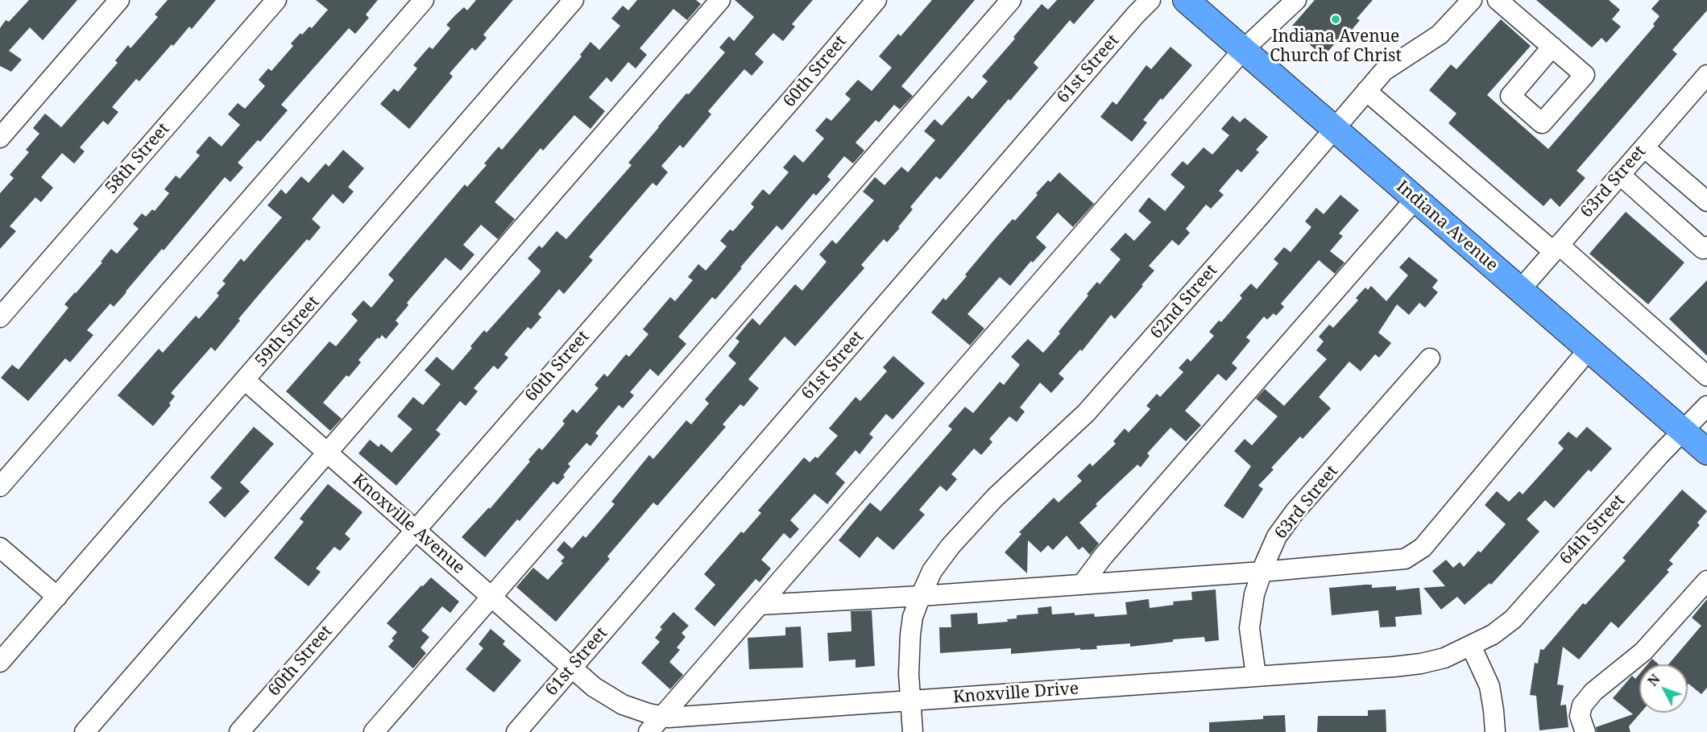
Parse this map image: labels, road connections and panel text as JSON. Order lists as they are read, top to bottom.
{
  "streets": {
    "main road": ["Indiana Avenue"],
    "street": [
      "61st Street",
      "60th Street",
      "58th Street",
      "63rd Street",
      "62nd Street",
      "59th Street",
      "Knoxville Avenue",
      "64th Street",
      "Knoxville Drive"
    ]
  },
  "crossings": [
    ["61st Street", "Knoxville Avenue"],
    ["61st Street", "Knoxville Drive"],
    ["60th Street", "Knoxville Avenue"],
    ["63rd Street", "Indiana Avenue"],
    ["63rd Street", "Knoxville Drive"],
    ["Indiana Avenue", "62nd Street"],
    ["Indiana Avenue", "64th Street"],
    ["62nd Street", "Knoxville Drive"],
    ["59th Street", "Knoxville Avenue"],
    ["Knoxville Avenue", "Knoxville Drive"],
    ["64th Street", "Knoxville Drive"]
  ],
  "places": ["Indiana Avenue Church of Christ"],
  "north": "top left"
}
